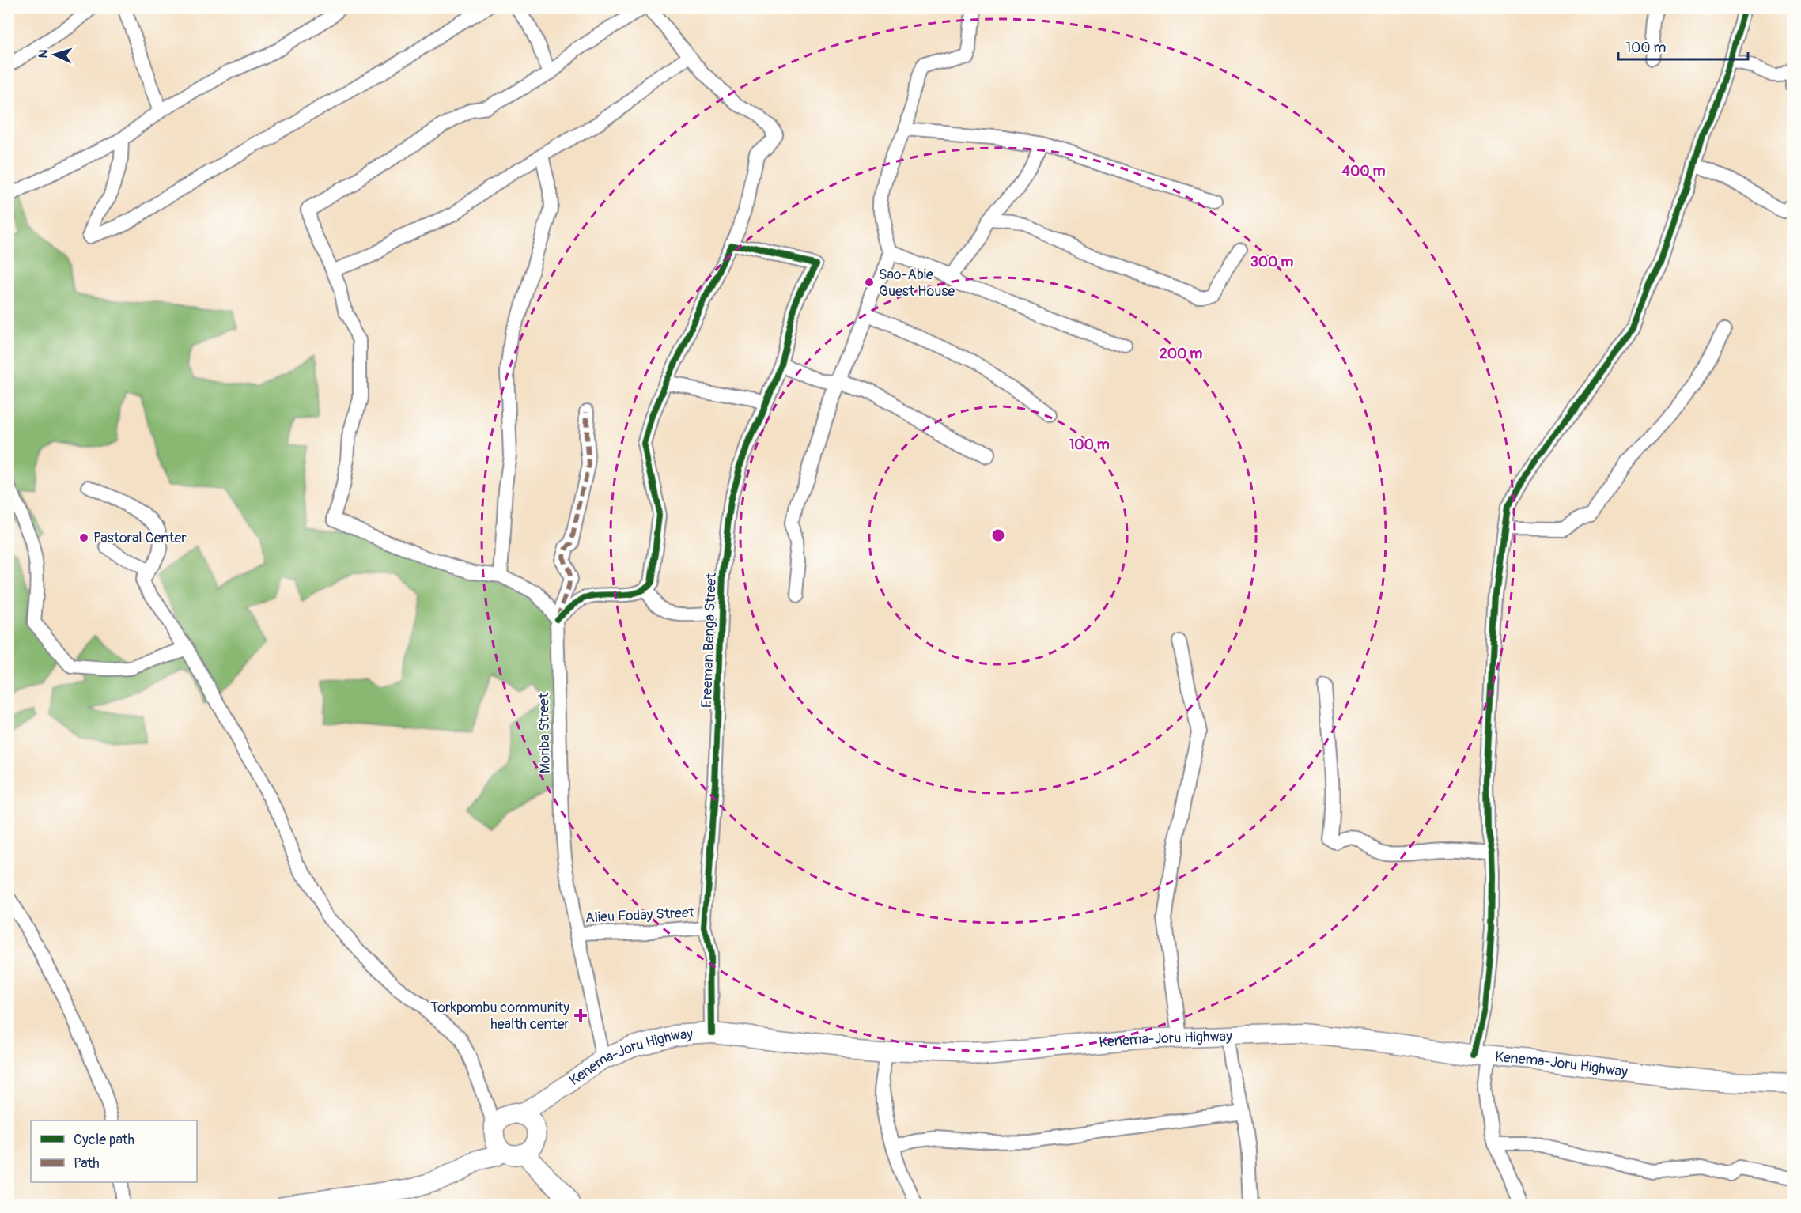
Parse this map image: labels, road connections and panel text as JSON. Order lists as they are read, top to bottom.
{
  "streets": {
    "highway": ["Kenema-Joru Highway"],
    "street": ["Freeman Benga Street", "Moriba Street", "Alieu Foday Street"]
  },
  "crossings": [
    ["Freeman Benga Street", "Alieu Foday Street"],
    ["Freeman Benga Street", "Kenema-Joru Highway"],
    ["Moriba Street", "Alieu Foday Street"],
    ["Moriba Street", "Kenema-Joru Highway"]
  ],
  "places": {
    "other": ["Sao-Abie Guest House", "Pastoral Center"],
    "health": ["Torkpombu community health center"]
  },
  "legend": ["Cycle path", "Path"],
  "scale_bar": "100 m",
  "north": "left",
  "rings": [
    "400 m",
    "300 m",
    "200 m",
    "100 m"
  ]
}
